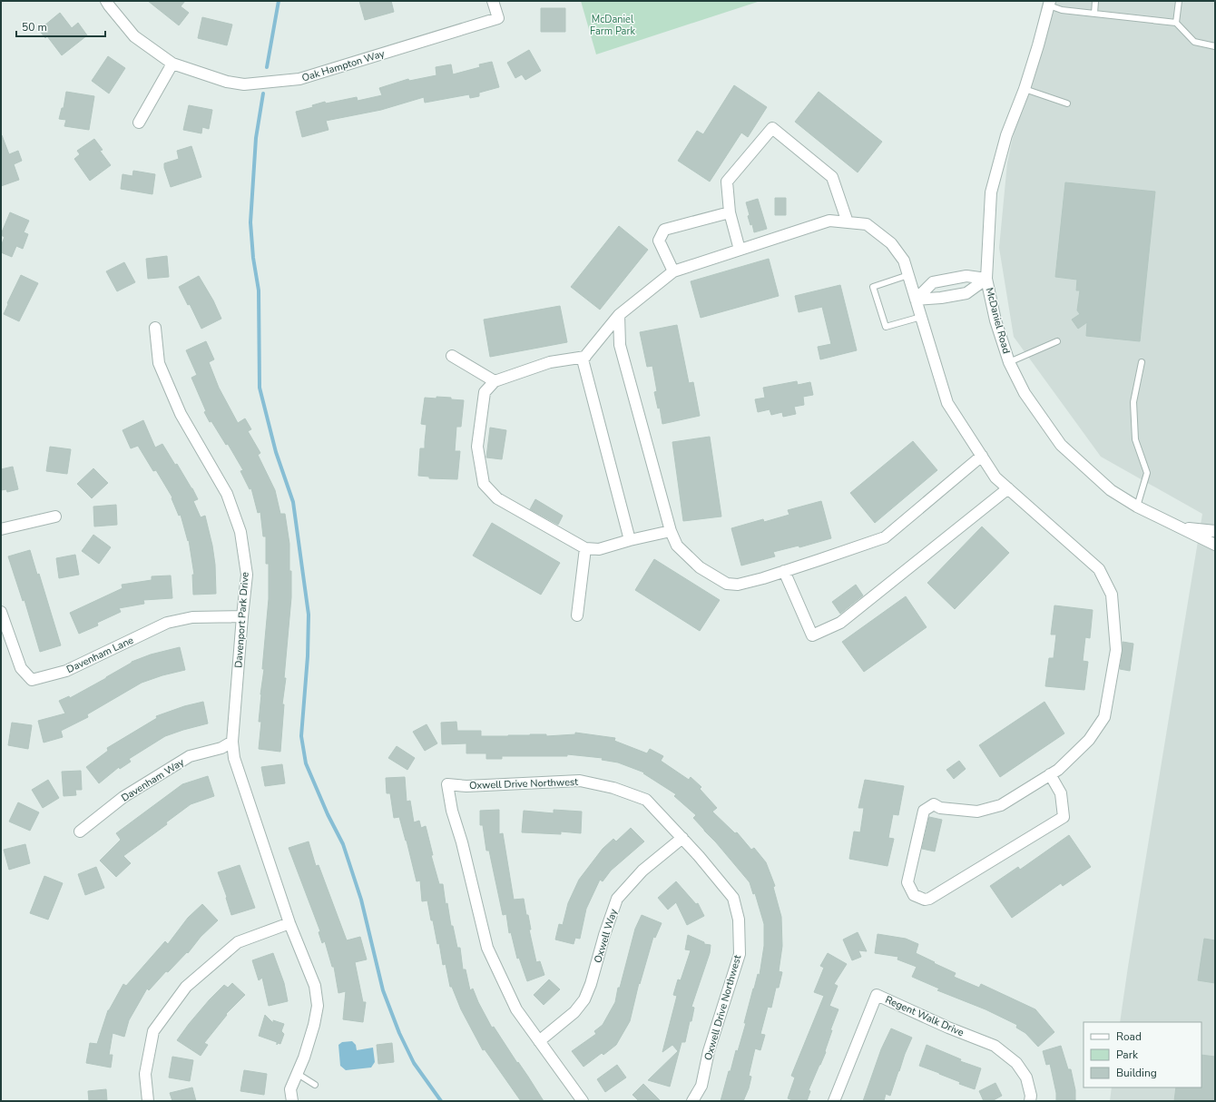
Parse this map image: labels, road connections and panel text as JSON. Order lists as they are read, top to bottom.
{
  "streets": {
    "street": [
      "Oak Hampton Way",
      "McDaniel Road",
      "Davenport Park Drive",
      "Davenham Lane",
      "Davenham Way",
      "Oxwell Drive Northwest",
      "Oxwell Way",
      "Regent Walk Drive"
    ]
  },
  "crossings": [
    ["Davenport Park Drive", "Davenham Lane"],
    ["Davenport Park Drive", "Davenham Way"],
    ["Oxwell Drive Northwest", "Oxwell Way"]
  ],
  "parks": ["McDaniel Farm Park"],
  "legend": ["Road", "Park", "Building"],
  "scale_bar": "50 m"
}
